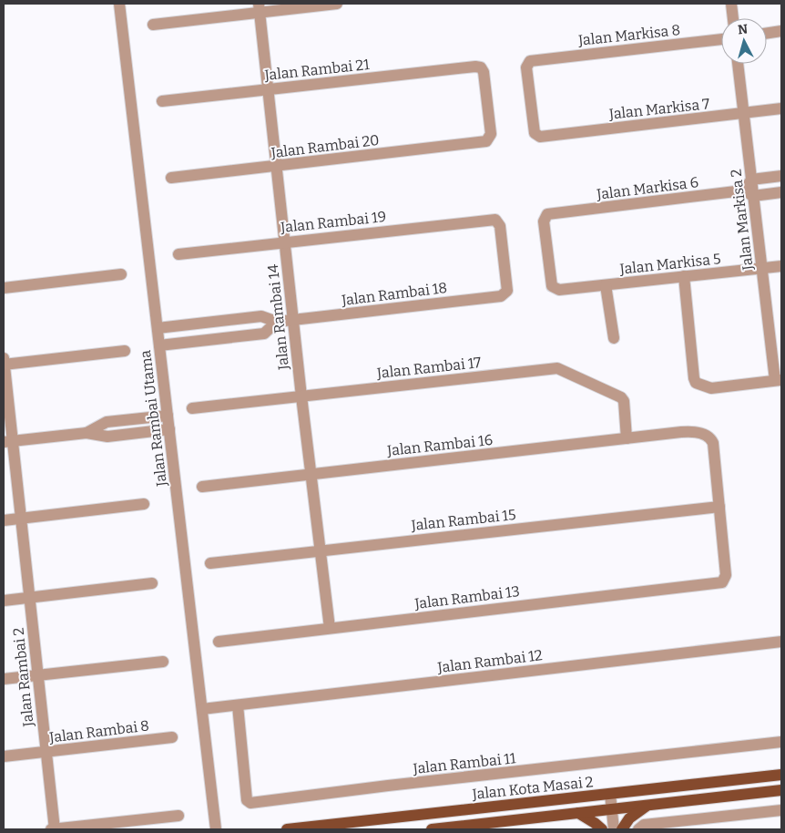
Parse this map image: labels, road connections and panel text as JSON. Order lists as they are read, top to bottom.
{
  "streets": {
    "main road": ["Jalan Kota Masai 2"],
    "street": [
      "Jalan Markisa 8",
      "Jalan Rambai 21",
      "Jalan Markisa 7",
      "Jalan Rambai 20",
      "Jalan Markisa 6",
      "Jalan Markisa 2",
      "Jalan Rambai 19",
      "Jalan Markisa 5",
      "Jalan Rambai 18",
      "Jalan Rambai 14",
      "Jalan Rambai 17",
      "Jalan Rambai Utama",
      "Jalan Rambai 16",
      "Jalan Rambai 15",
      "Jalan Rambai 13",
      "Jalan Rambai 12",
      "Jalan Rambai 2",
      "Jalan Rambai 8",
      "Jalan Rambai 11"
    ]
  },
  "crossings": [
    ["Jalan Markisa 8", "Jalan Markisa 7"],
    ["Jalan Rambai 21", "Jalan Rambai 20"],
    ["Jalan Rambai 21", "Jalan Rambai 14"],
    ["Jalan Markisa 7", "Jalan Markisa 2"],
    ["Jalan Rambai 20", "Jalan Rambai 14"],
    ["Jalan Markisa 6", "Jalan Markisa 2"],
    ["Jalan Markisa 6", "Jalan Markisa 5"],
    ["Jalan Markisa 2", "Jalan Markisa 5"],
    ["Jalan Rambai 19", "Jalan Rambai 18"],
    ["Jalan Rambai 19", "Jalan Rambai 14"],
    ["Jalan Rambai 18", "Jalan Rambai 14"],
    ["Jalan Rambai 14", "Jalan Rambai 17"],
    ["Jalan Rambai 14", "Jalan Rambai 16"],
    ["Jalan Rambai 14", "Jalan Rambai 15"],
    ["Jalan Rambai 14", "Jalan Rambai 13"],
    ["Jalan Rambai 17", "Jalan Rambai 16"],
    ["Jalan Rambai Utama", "Jalan Rambai 12"],
    ["Jalan Rambai 16", "Jalan Rambai 15"],
    ["Jalan Rambai 16", "Jalan Rambai 13"],
    ["Jalan Rambai 15", "Jalan Rambai 13"],
    ["Jalan Rambai 12", "Jalan Rambai 11"],
    ["Jalan Rambai 2", "Jalan Rambai 8"]
  ],
  "north": "top"
}
